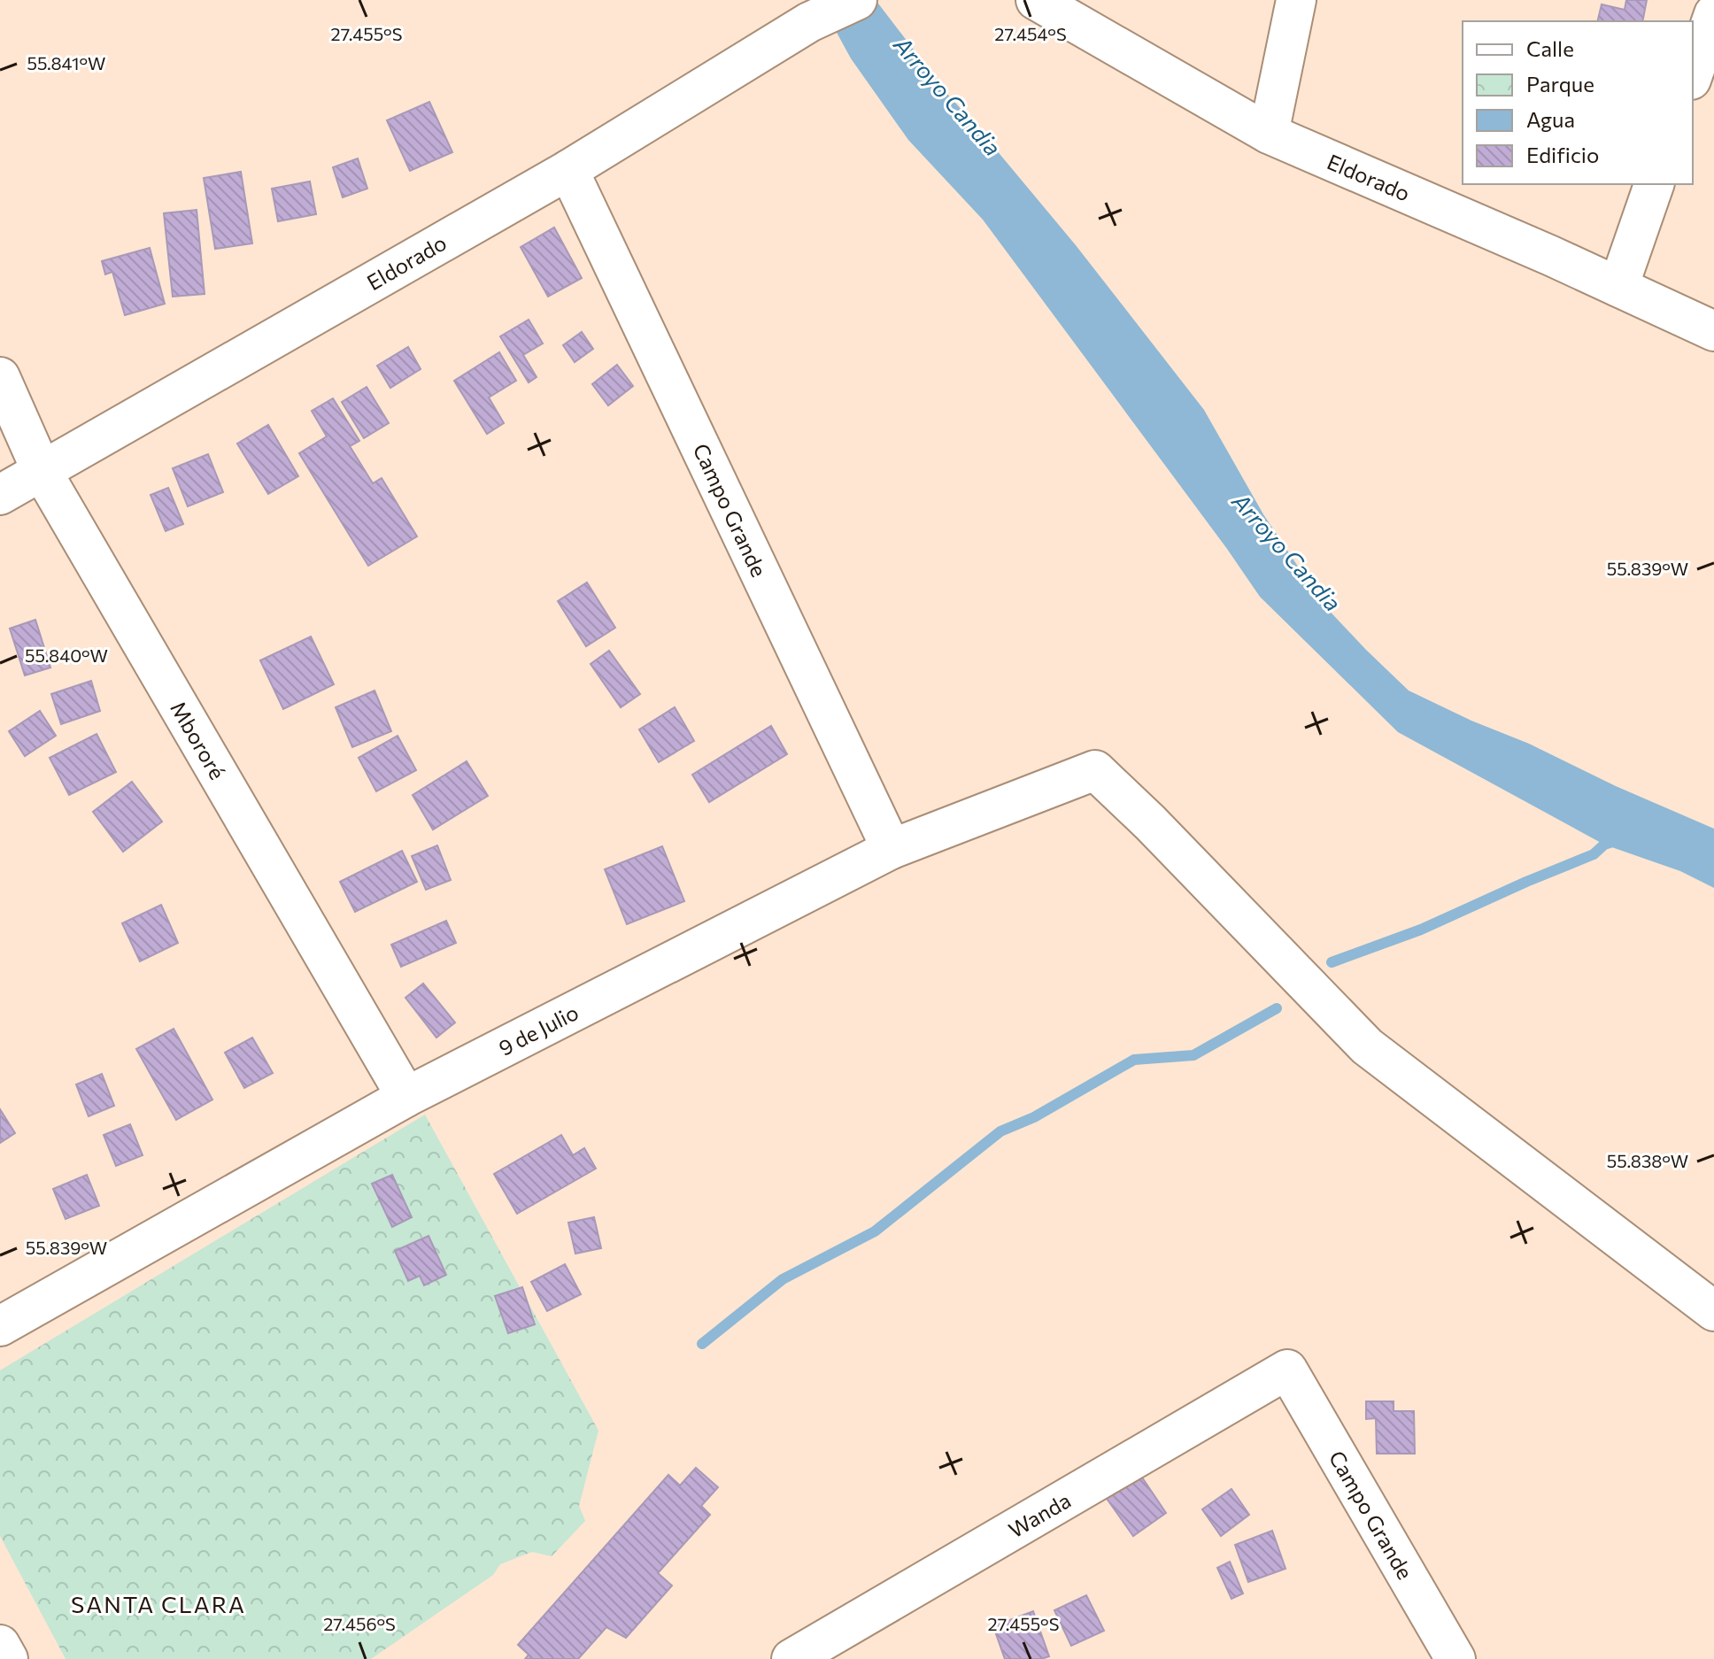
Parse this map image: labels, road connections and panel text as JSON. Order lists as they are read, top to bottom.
{
  "streets": {
    "street": [
      "Eldorado",
      "Campo Grande",
      "Mbororé",
      "9 de Julio",
      "Wanda"
    ]
  },
  "crossings": [
    ["Eldorado", "Campo Grande"],
    ["Eldorado", "Mbororé"],
    ["Campo Grande", "9 de Julio"],
    ["Campo Grande", "Wanda"],
    ["Mbororé", "9 de Julio"]
  ],
  "districts": ["SANTA CLARA"],
  "water": ["Arroyo Candia"],
  "legend": [
    "Calle",
    "Parque",
    "Agua",
    "Edificio"
  ],
  "coordinates": [
    "27.455°S",
    "27.454°S",
    "55.841°W",
    "55.839°W",
    "55.840°W",
    "55.838°W",
    "27.456°S"
  ]
}
